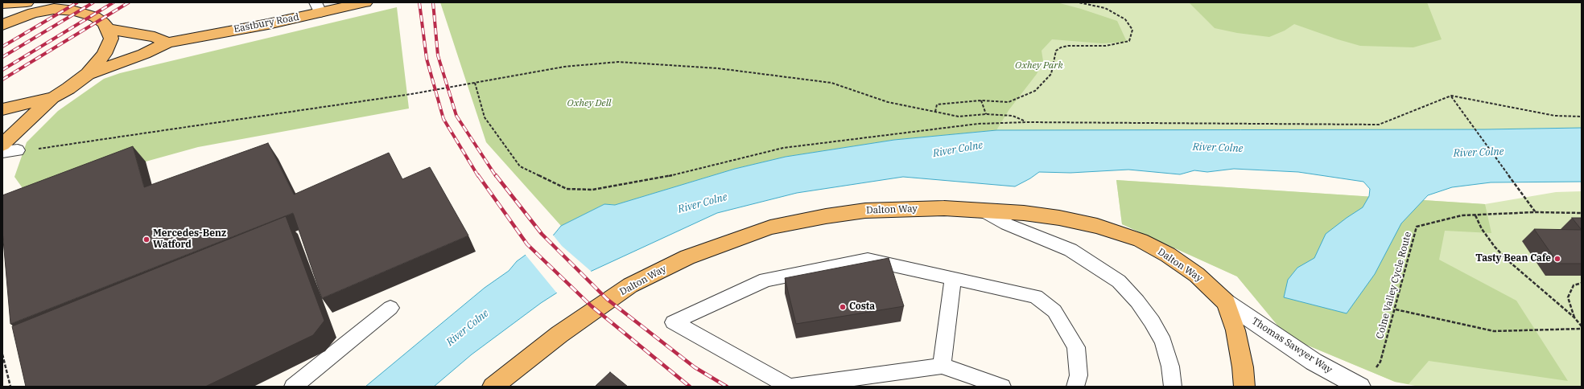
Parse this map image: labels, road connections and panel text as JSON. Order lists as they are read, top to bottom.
{
  "streets": {
    "main road": ["Eastbury Road", "Dalton Way"],
    "street": ["Thomas Sawyer Way"],
    "path": ["Colne Valley Cycle Route"]
  },
  "crossings": [
    ["Dalton Way", "Thomas Sawyer Way"]
  ],
  "water": ["River Colne"],
  "parks": ["Oxhey Park", "Oxhey Dell"],
  "places": ["Mercedes-Benz Watford", "Tasty Bean Cafe", "Costa"]
}
